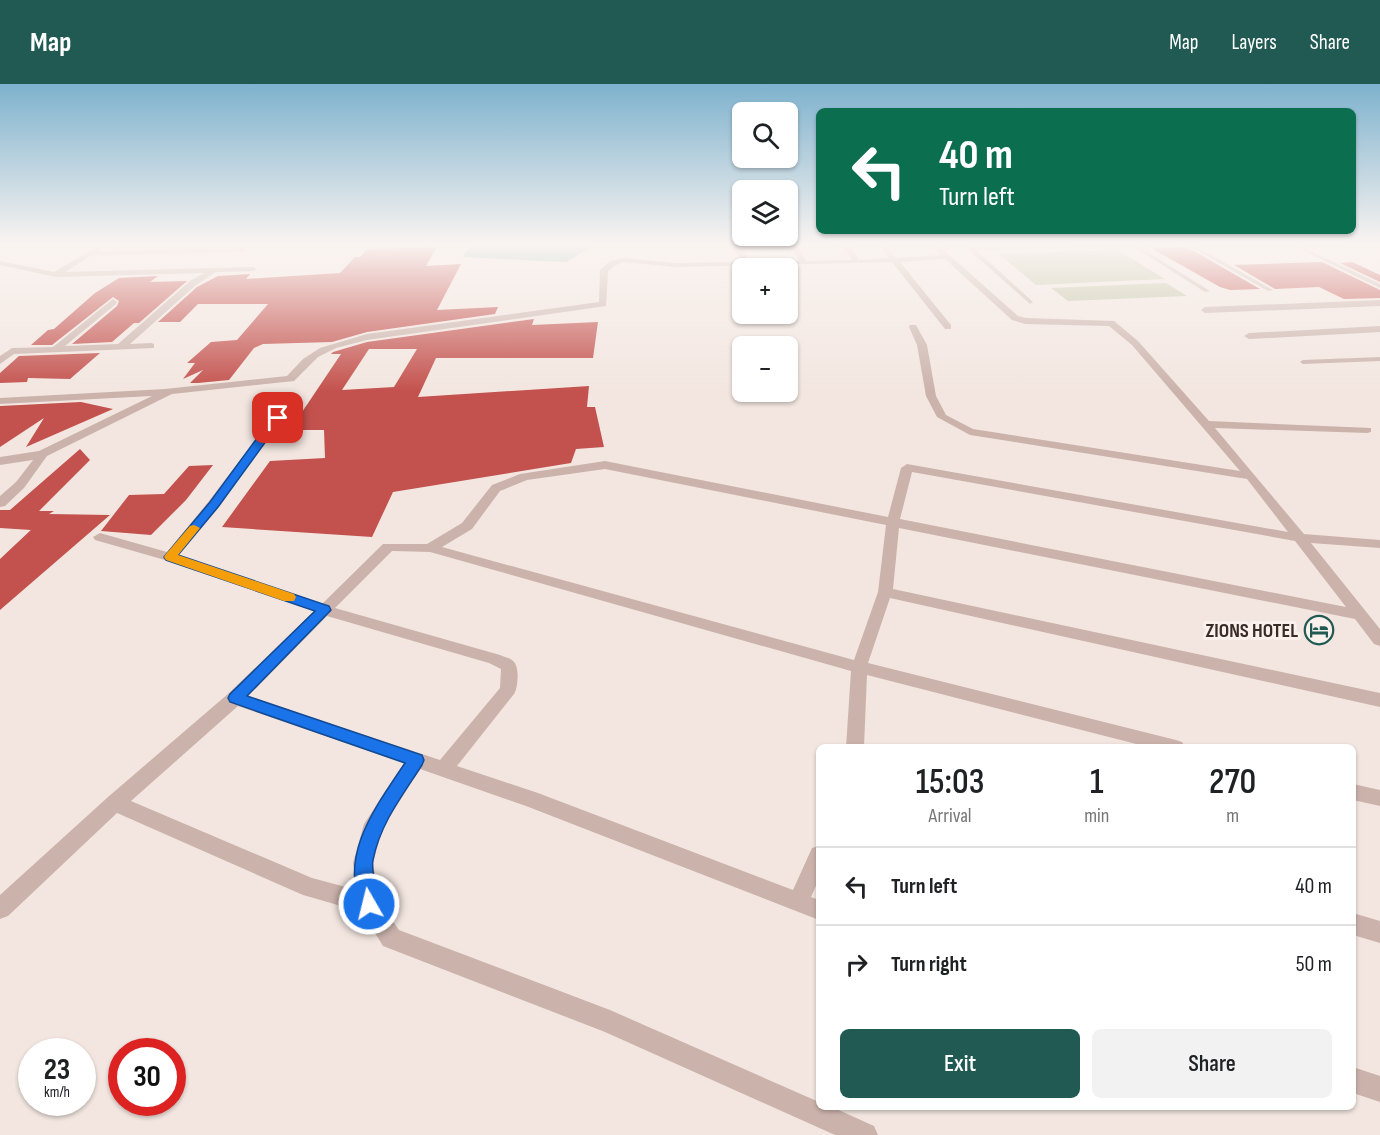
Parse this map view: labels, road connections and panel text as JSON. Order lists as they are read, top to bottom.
{
  "places": {
    "hotel": ["ZIONS HOTEL"]
  },
  "page": {
    "header": "Map",
    "nav": ["Map", "Layers", "Share"],
    "map_buttons": ["+", "−"],
    "turn": ["40 m", "Turn left"],
    "eta": [
      "15:03",
      "Arrival",
      "1",
      "min",
      "270",
      "m"
    ],
    "list": [
      {
        "name": "Turn left",
        "value": "40 m"
      },
      {
        "name": "Turn right",
        "value": "50 m"
      }
    ],
    "buttons": ["Exit", "Share"],
    "speed": "23 km/h",
    "limit": "30"
  }
}
